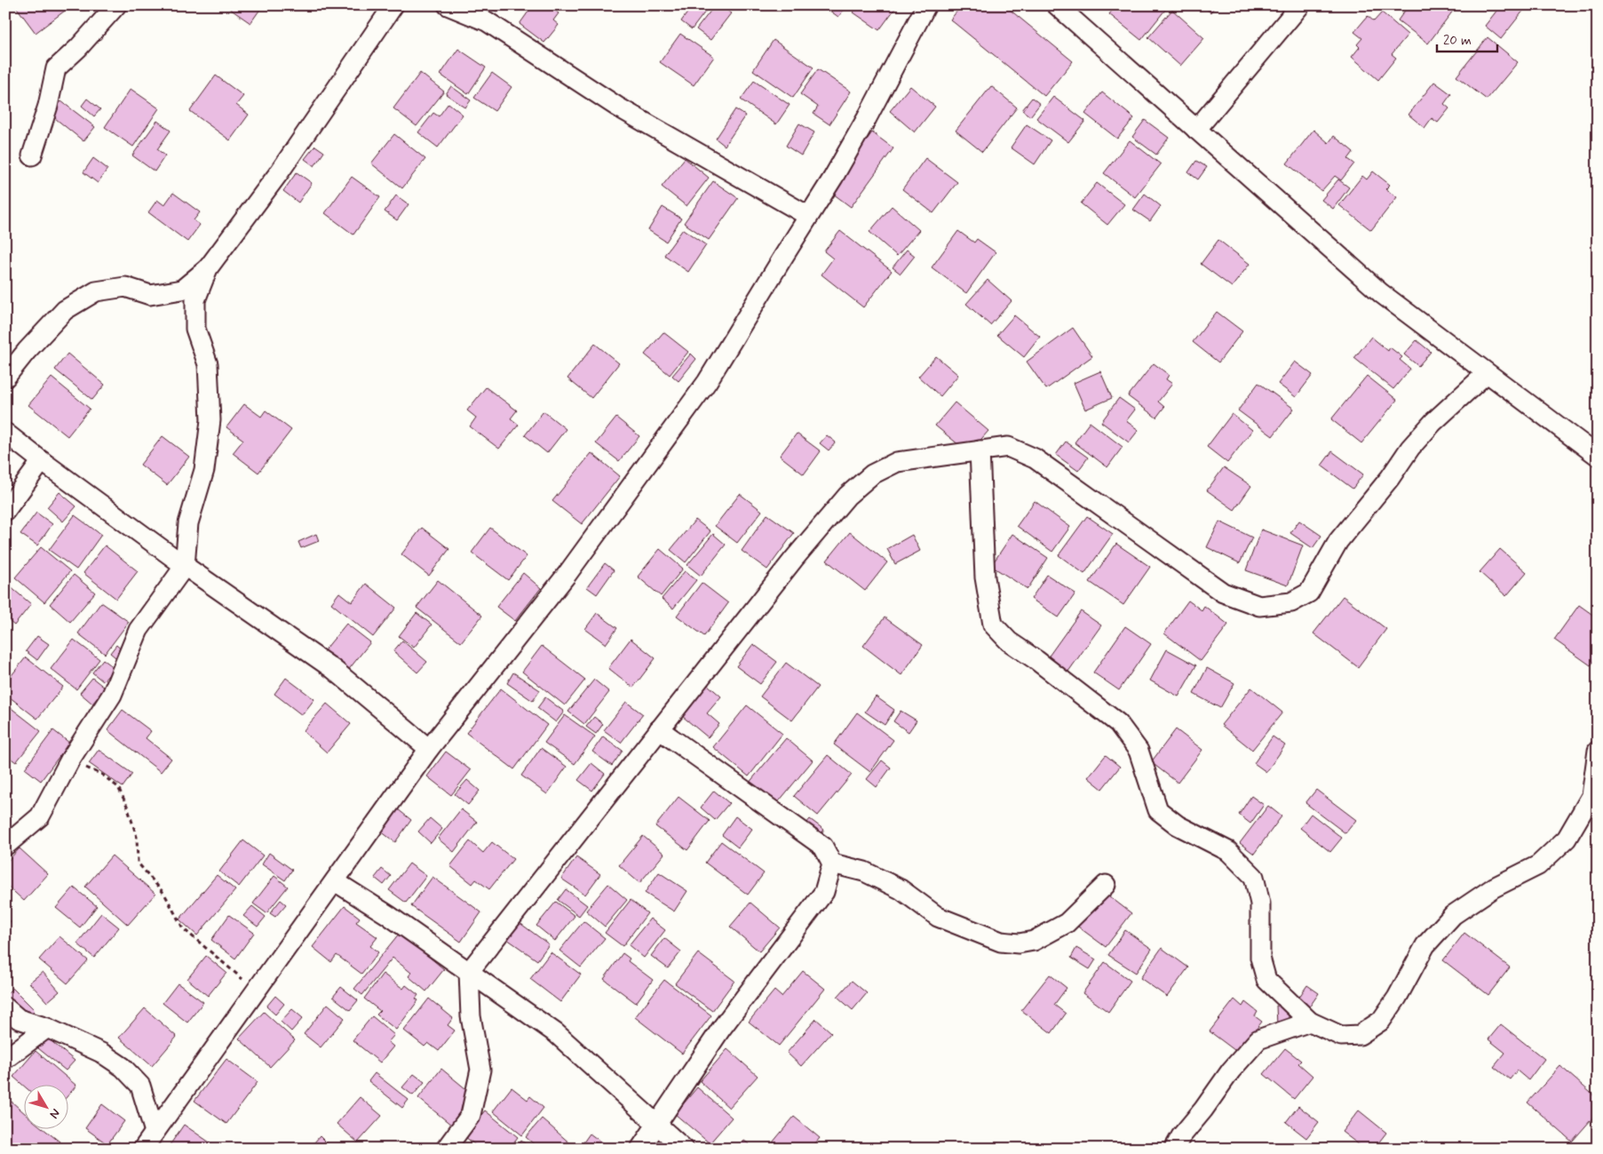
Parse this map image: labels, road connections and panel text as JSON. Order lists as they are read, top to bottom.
{
  "scale_bar": "20 m",
  "north": "bottom right"
}
